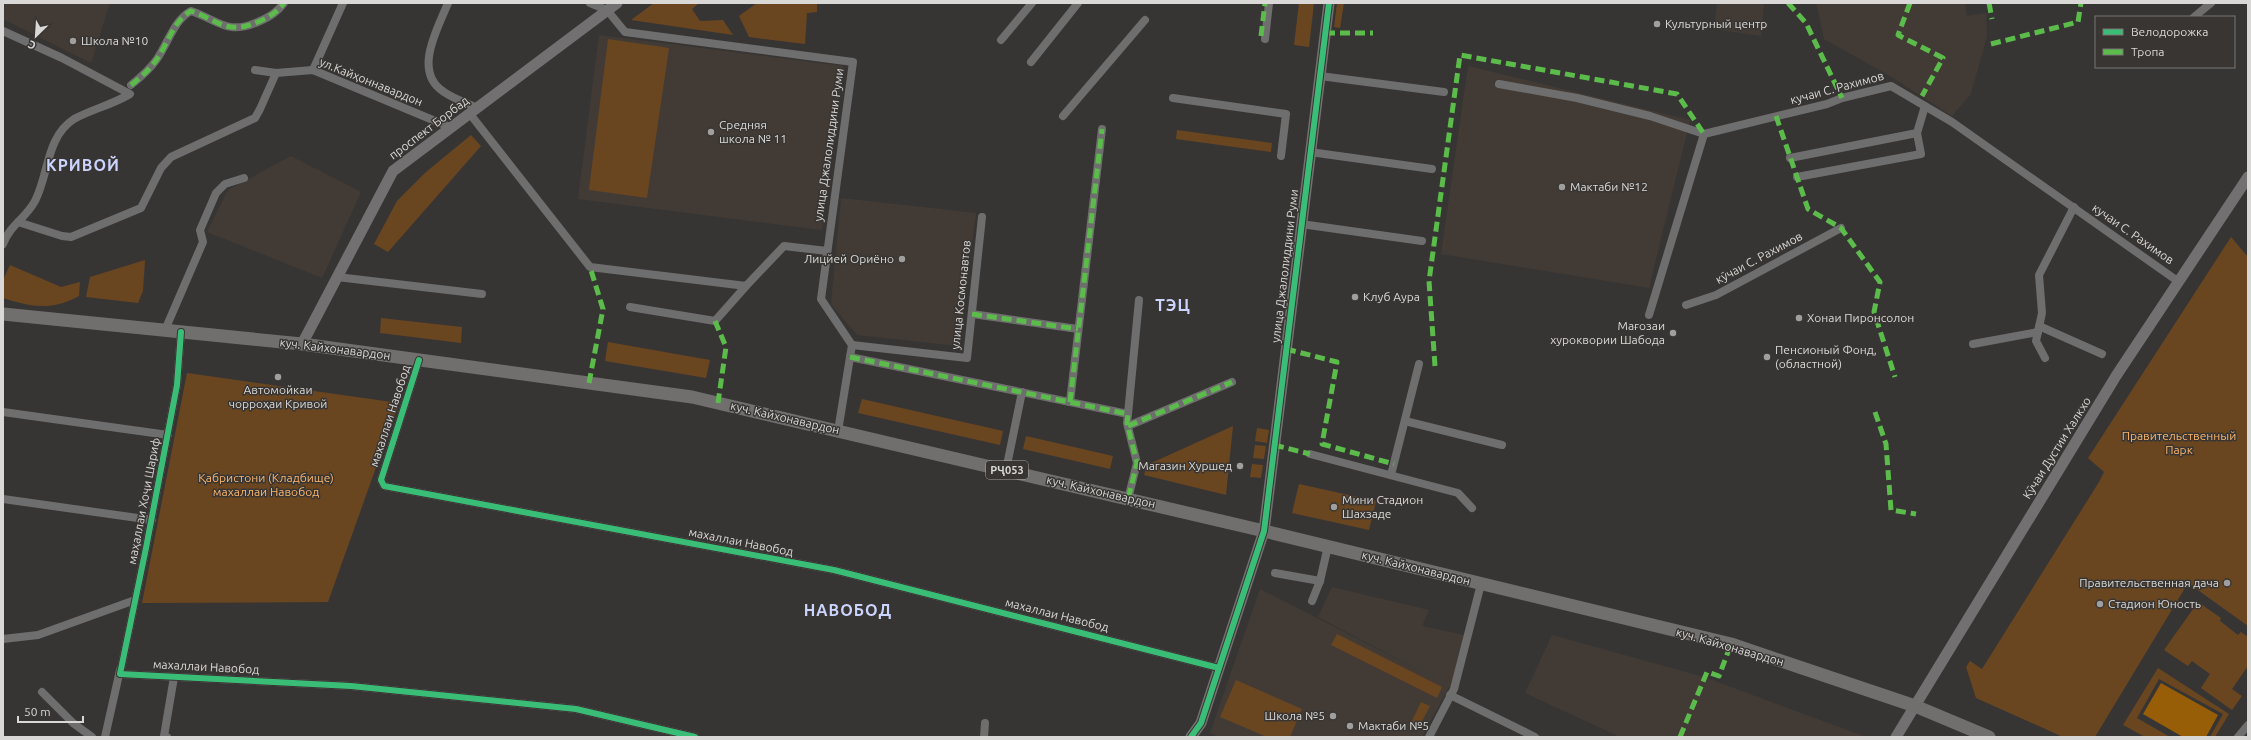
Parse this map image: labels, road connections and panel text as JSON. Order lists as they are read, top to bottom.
{
  "streets": {
    "main road": ["куч. Кайхонавардон", "РҶ053"],
    "street": [
      "ул.Кайҳоннавардон",
      "кучаи С. Рахимов",
      "проспект Борбад",
      "улица Джалолиддини Руми",
      "кӯчаи С. Рахимов",
      "улица Космонавтов",
      "махаллаи Навобод",
      "Кӯчаи Дустии Халкхо",
      "маҳаллаи Хоҷи Шариф"
    ]
  },
  "crossings": [
    ["ул.Кайҳоннавардон", "проспект Борбад"],
    ["кучаи С. Рахимов", "Кӯчаи Дустии Халкхо"],
    ["проспект Борбад", "улица Джалолиддини Руми"],
    ["проспект Борбад", "куч. Кайхонавардон"],
    ["улица Джалолиддини Руми", "улица Космонавтов"],
    ["улица Джалолиддини Руми", "куч. Кайхонавардон"],
    ["улица Джалолиддини Руми", "махаллаи Навобод"],
    ["куч. Кайхонавардон", "махаллаи Навобод"],
    ["куч. Кайхонавардон", "Кӯчаи Дустии Халкхо"],
    ["куч. Кайхонавардон", "маҳаллаи Хоҷи Шариф"],
    ["махаллаи Навобод", "маҳаллаи Хоҷи Шариф"]
  ],
  "districts": ["КРИВОЙ", "ТЭЦ", "НАВОБОД"],
  "parks": ["Правительственный Парк", "Қабристони (Кладбище) махаллаи Навобод"],
  "places": [
    "Культурный центр",
    "Школа №10",
    "Средняя школа № 11",
    "Мактаби №12",
    "Лицйей Ориёно",
    "Клуб Аура",
    "Хонаи Пиронсолон",
    "Мағозаи хуроквории Шабода",
    "Пенсионый Фонд, (областной)",
    "Автомойкаи чорроҳаи Кривой",
    "Магазин Хуршед",
    "Мини Стадион Шахзаде",
    "Правительственная дача",
    "Стадион Юность",
    "Школа №5",
    "Мактаби №5"
  ],
  "legend": ["Велодорожка", "Тропа"],
  "scale_bar": "50 m",
  "north": "bottom left"
}
